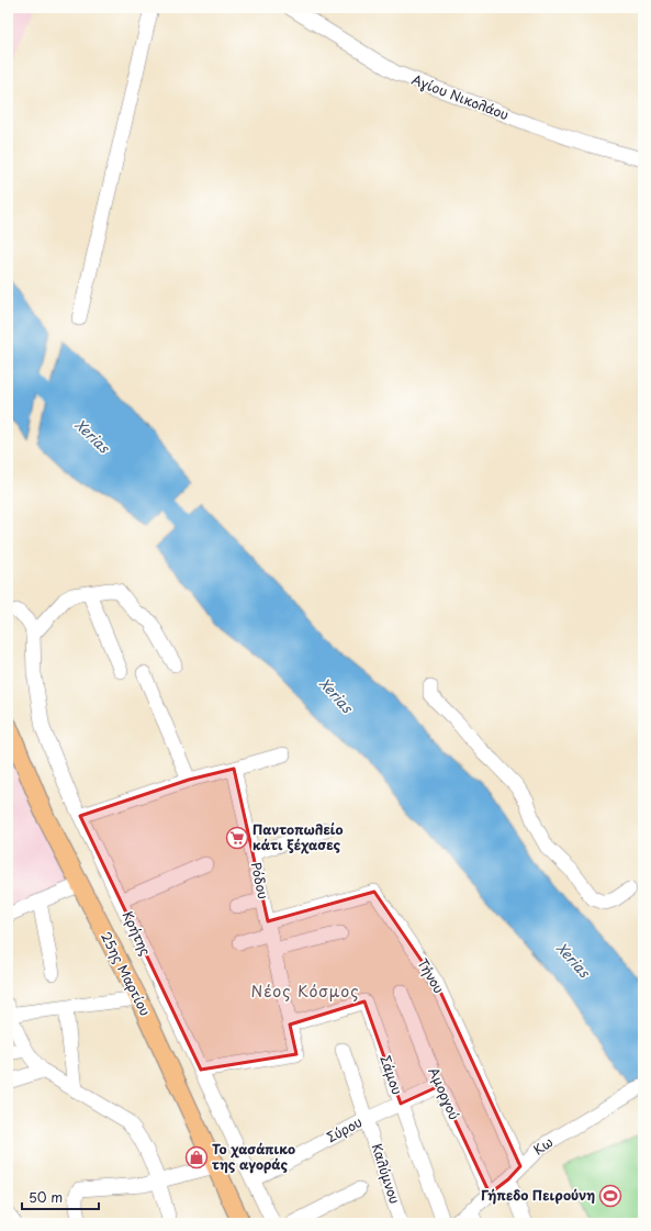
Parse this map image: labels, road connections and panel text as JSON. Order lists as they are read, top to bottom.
{
  "streets": {
    "main road": ["25ης Μαρτίου"],
    "street": [
      "Αγίου Νικολάου",
      "Ρόδου",
      "Κρήτης",
      "Τήνου",
      "Σάμου",
      "Αμοργού",
      "Σύρου",
      "Κω",
      "Καλύμνου"
    ]
  },
  "crossings": [
    ["Ρόδου", "Κρήτης"],
    ["Ρόδου", "Τήνου"],
    ["Ρόδου", "Σάμου"],
    ["Κρήτης", "Σύρου"],
    ["Τήνου", "Κω"],
    ["Σάμου", "Σύρου"],
    ["Αμοργού", "Σύρου"],
    ["Αμοργού", "Κω"],
    ["Σύρου", "Καλύμνου"]
  ],
  "districts": ["Νέος Κόσμος"],
  "water": ["Xerias"],
  "places": {
    "supermarket": ["Παντοπωλείο κάτι ξέχασες"],
    "shop": ["Το χασάπικο της αγοράς"],
    "sports": ["Γήπεδο Πειρούνη"]
  },
  "scale_bar": "50 m"
}
